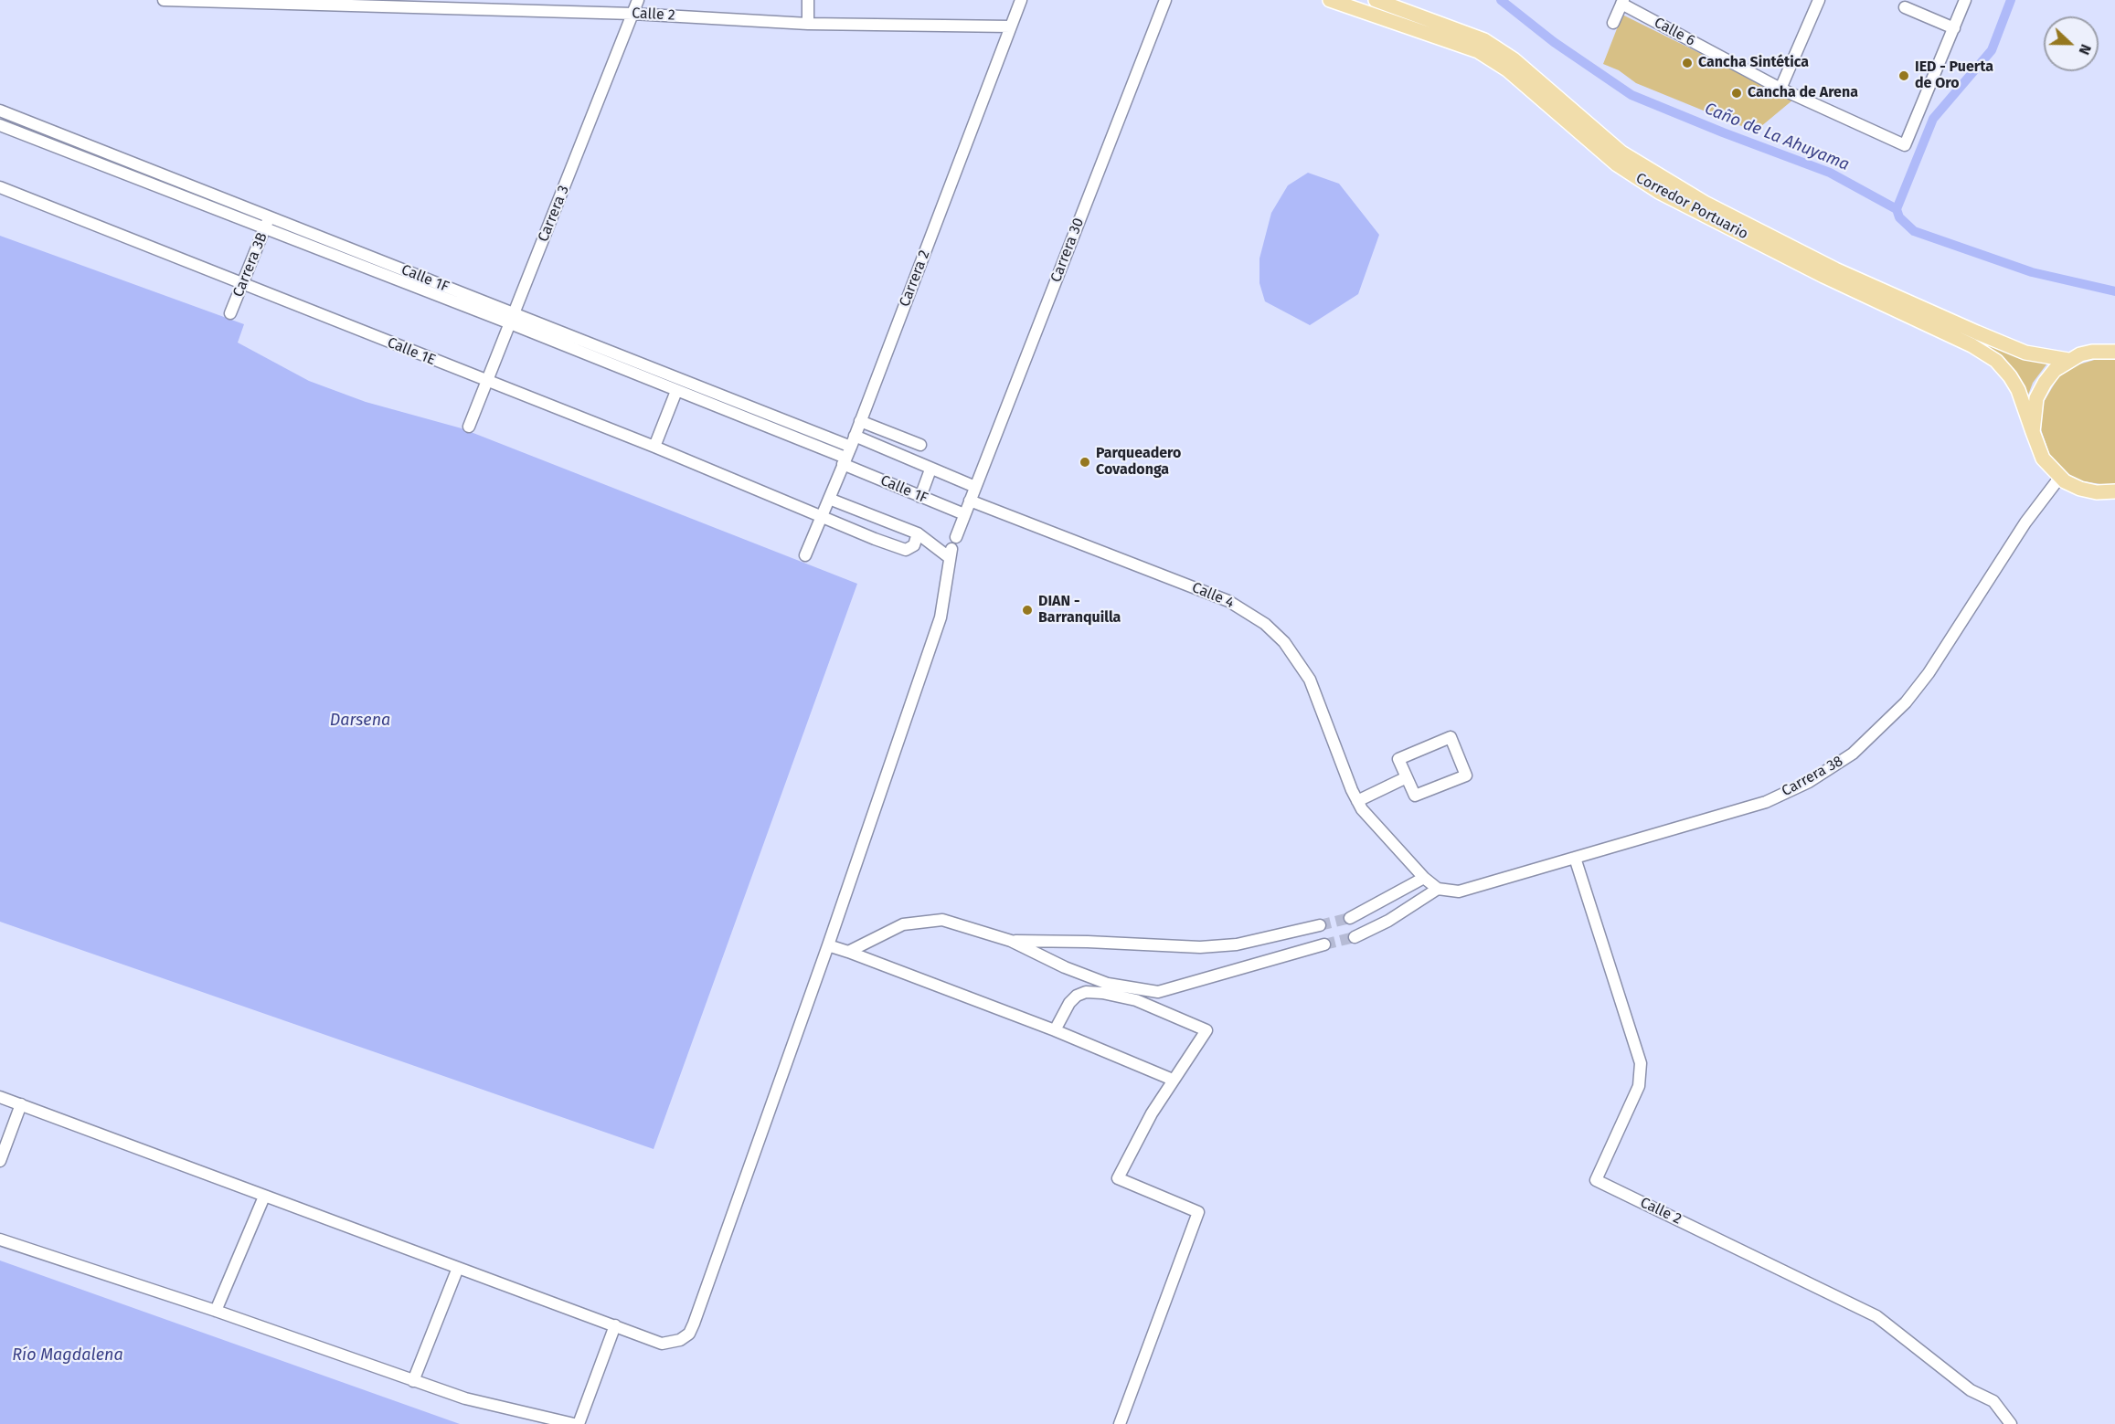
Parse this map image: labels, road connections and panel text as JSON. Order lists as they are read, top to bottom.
{
  "streets": {
    "main road": ["Corredor Portuario"],
    "street": [
      "Calle 2",
      "Calle 6",
      "Carrera 3",
      "Carrera 30",
      "Carrera 3B",
      "Calle 1F",
      "Carrera 2",
      "Calle 1E",
      "Calle 4",
      "Carrera 38"
    ]
  },
  "crossings": [
    ["Calle 2", "Carrera 3"],
    ["Calle 2", "Carrera 2"],
    ["Calle 2", "Carrera 38"],
    ["Corredor Portuario", "Carrera 38"],
    ["Carrera 3", "Calle 1F"],
    ["Carrera 3", "Calle 1E"],
    ["Carrera 30", "Calle 1F"],
    ["Carrera 30", "Calle 4"],
    ["Carrera 3B", "Calle 1F"],
    ["Carrera 3B", "Calle 1E"],
    ["Calle 1F", "Carrera 2"],
    ["Carrera 2", "Calle 1E"],
    ["Calle 4", "Carrera 38"]
  ],
  "water": ["Caño de La Ahuyama", "Darsena", "Río Magdalena"],
  "places": [
    "Cancha Sintética",
    "IED - Puerta de Oro",
    "Cancha de Arena",
    "Parqueadero Covadonga",
    "DIAN - Barranquilla"
  ],
  "north": "right"
}
